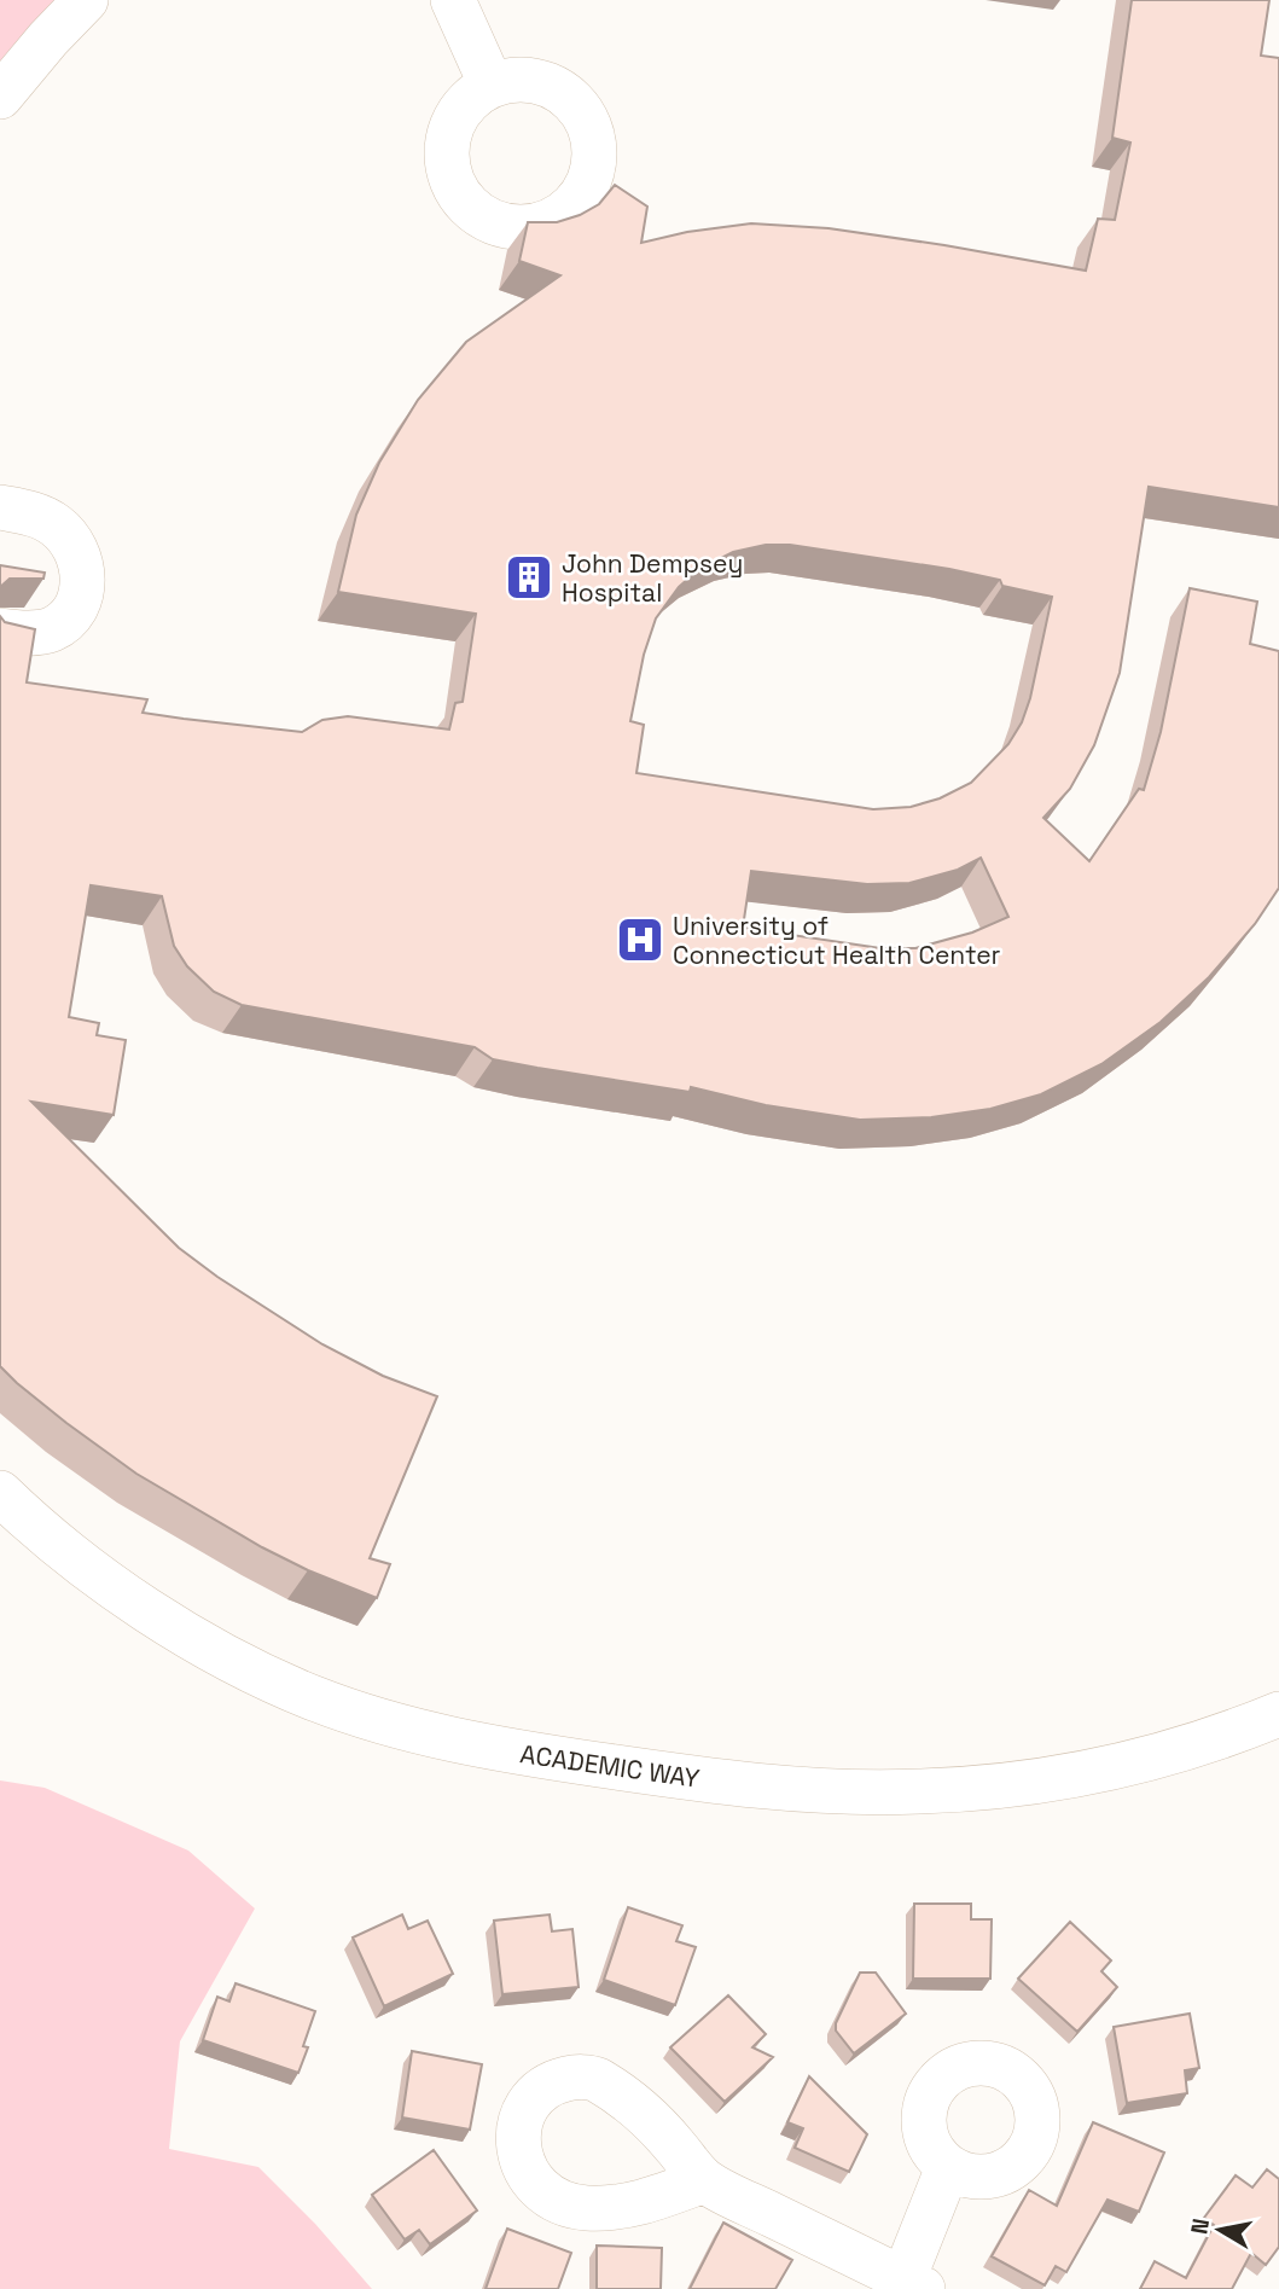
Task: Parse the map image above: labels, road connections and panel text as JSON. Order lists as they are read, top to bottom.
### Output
{
  "streets": {
    "street": ["ACADEMIC WAY"]
  },
  "places": {
    "building": ["John Dempsey Hospital"],
    "hospital": ["University of Connecticut Health Center"]
  },
  "north": "left"
}
